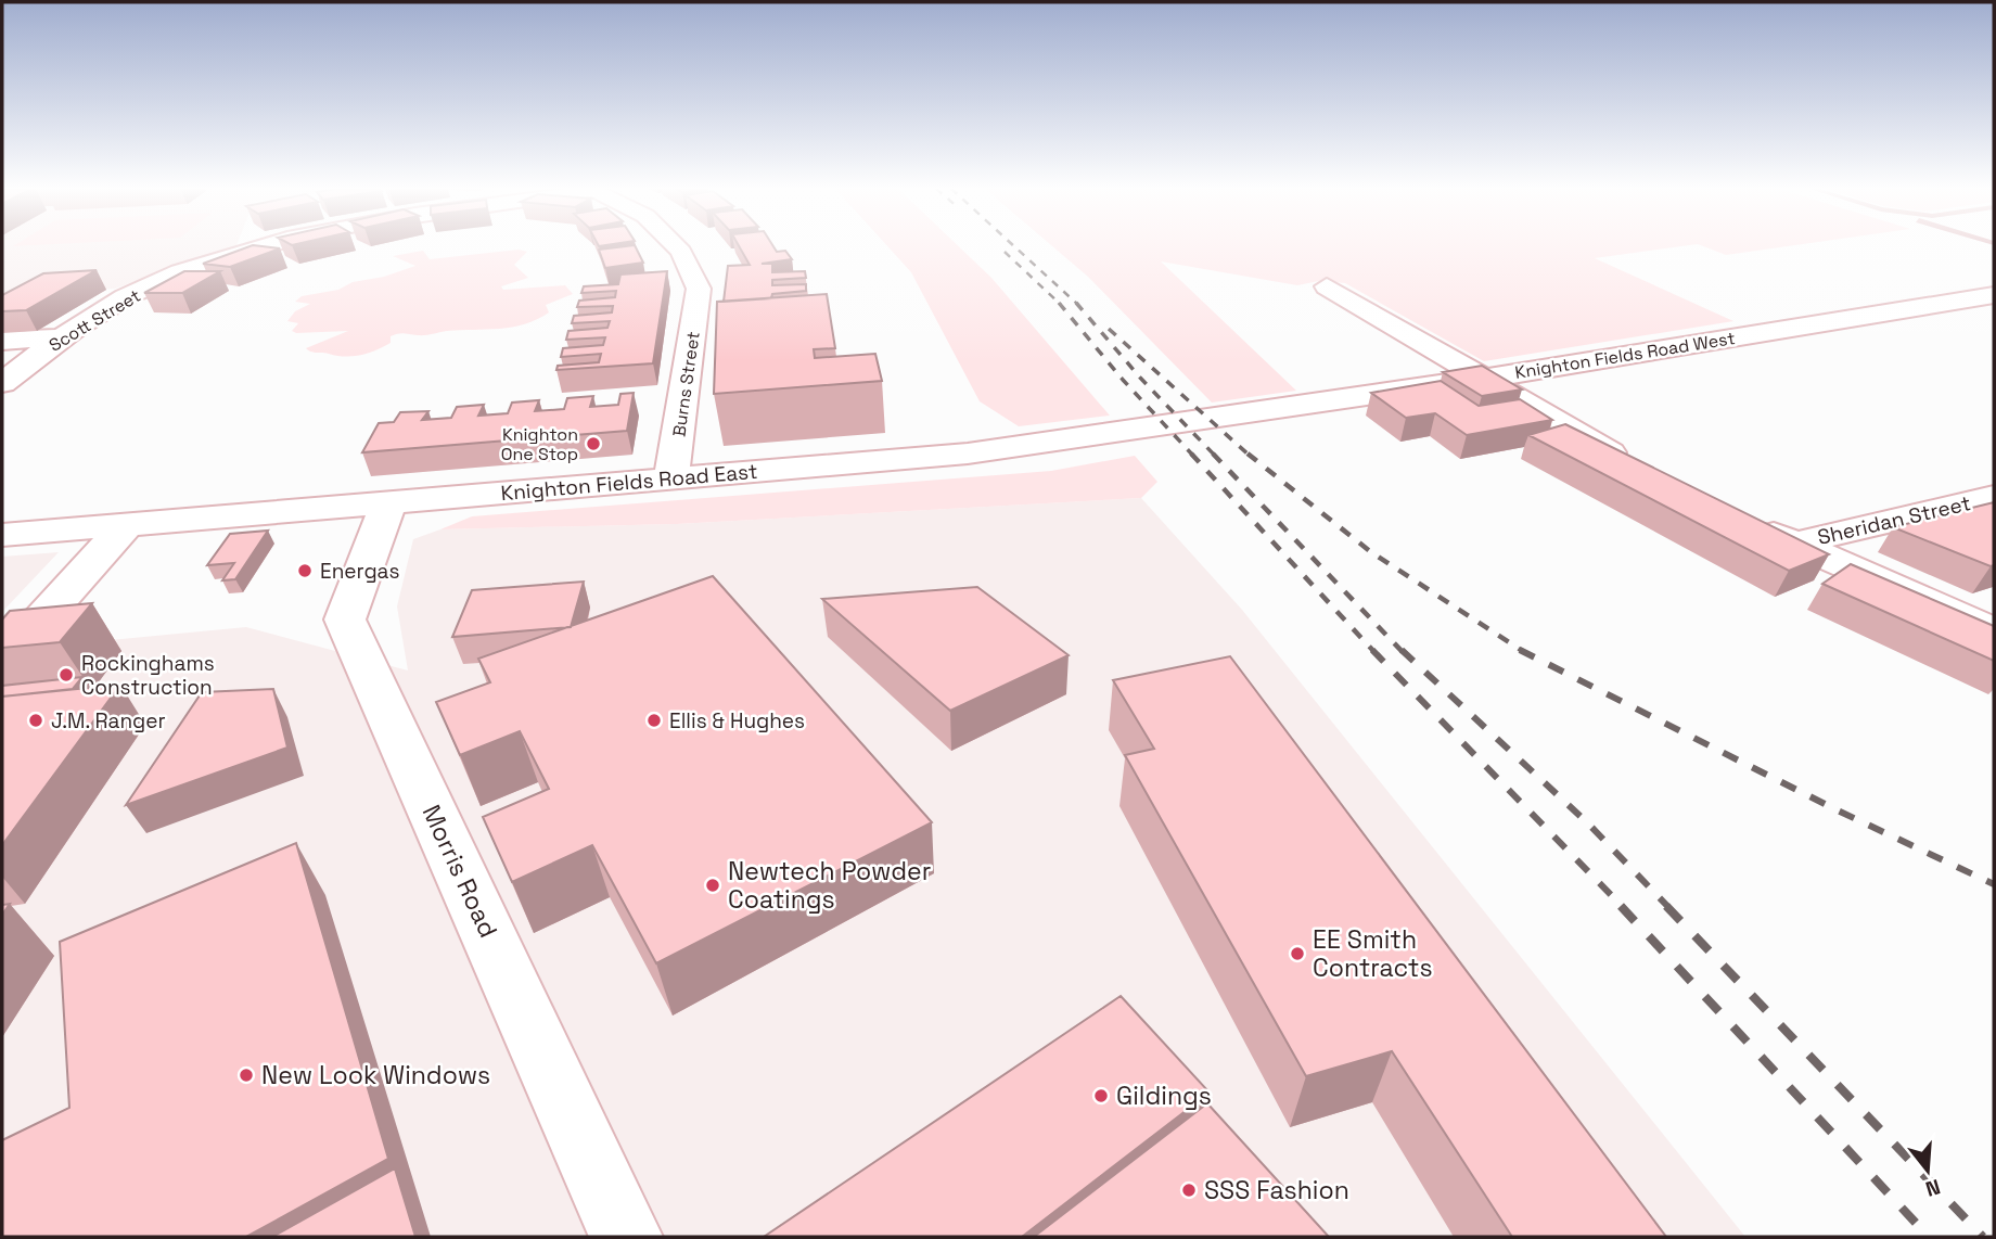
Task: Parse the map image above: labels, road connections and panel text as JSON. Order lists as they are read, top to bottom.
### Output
{
  "streets": {
    "street": [
      "Scott Street",
      "Knighton Fields Road West",
      "Burns Street",
      "Knighton Fields Road East",
      "Sheridan Street",
      "Morris Road"
    ]
  },
  "crossings": [
    ["Knighton Fields Road West", "Knighton Fields Road East"],
    ["Burns Street", "Knighton Fields Road East"],
    ["Knighton Fields Road East", "Morris Road"]
  ],
  "places": [
    "Knighton One Stop",
    "Energas",
    "Rockinghams Construction",
    "J.M. Ranger",
    "Ellis & Hughes",
    "Newtech Powder Coatings",
    "EE Smith Contracts",
    "New Look Windows",
    "Gildings",
    "SSS Fashion"
  ],
  "north": "bottom"
}
